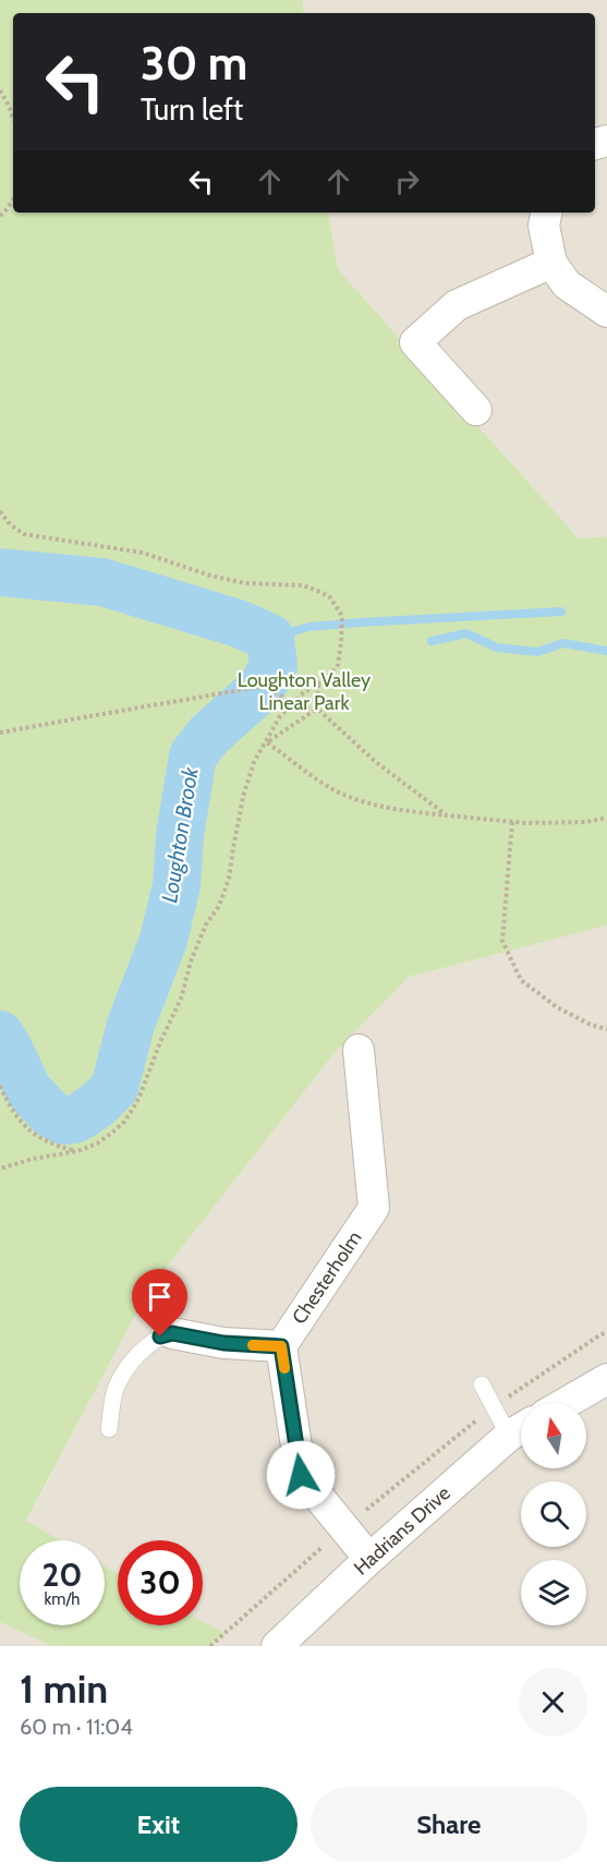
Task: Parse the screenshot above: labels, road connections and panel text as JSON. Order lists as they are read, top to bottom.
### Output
{
  "streets": {
    "street": ["Chesterholm", "Hadrians Drive"]
  },
  "crossings": [
    ["Chesterholm", "Hadrians Drive"]
  ],
  "water": ["Loughton Brook"],
  "parks": ["Loughton Valley Linear Park"],
  "north": "top",
  "page": {
    "turn": ["30 m", "Turn left"],
    "speed": "20 km/h",
    "limit": "30",
    "heading": ["1 min", "60 m · 11:04"],
    "buttons": ["Exit", "Share"]
  }
}
